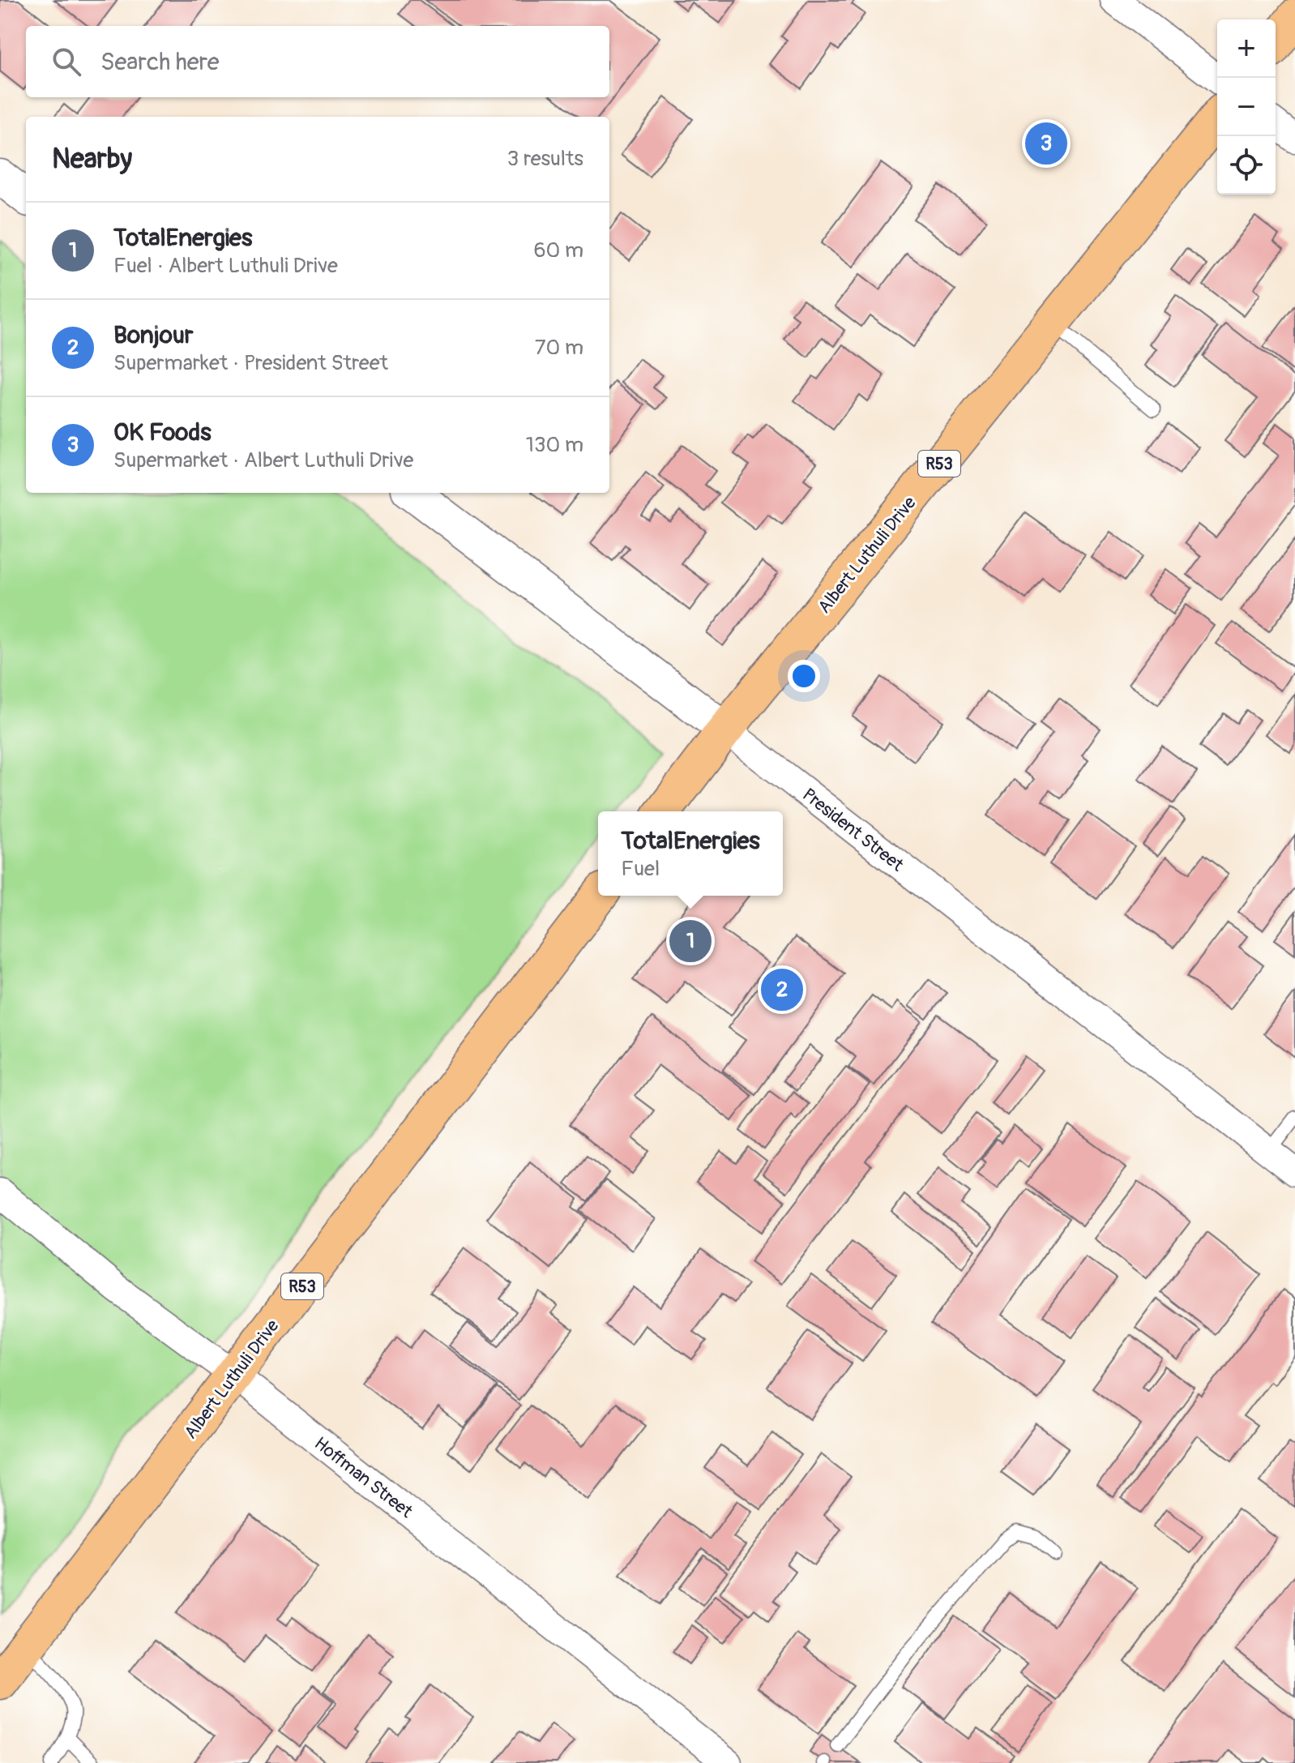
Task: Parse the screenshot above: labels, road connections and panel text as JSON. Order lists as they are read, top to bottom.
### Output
{
  "streets": {
    "main road": ["R53", "Albert Luthuli Drive"],
    "street": ["President Street", "Hoffman Street"]
  },
  "crossings": [
    ["Albert Luthuli Drive", "President Street"],
    ["Albert Luthuli Drive", "Hoffman Street"]
  ],
  "page": {
    "map_buttons": ["+", "−"],
    "search": "Search here",
    "heading": ["Nearby", "3 results"],
    "pins": ["3", "1", "2"],
    "list": [
      {
        "mark": "1",
        "name": "TotalEnergies",
        "note": "Fuel · Albert Luthuli Drive",
        "value": "60 m"
      },
      {
        "mark": "2",
        "name": "Bonjour",
        "note": "Supermarket · President Street",
        "value": "70 m"
      },
      {
        "mark": "3",
        "name": "OK Foods",
        "note": "Supermarket · Albert Luthuli Drive",
        "value": "130 m"
      }
    ],
    "popup": ["TotalEnergies", "Fuel"]
  }
}
